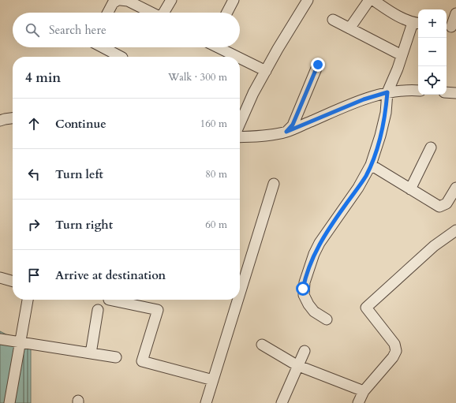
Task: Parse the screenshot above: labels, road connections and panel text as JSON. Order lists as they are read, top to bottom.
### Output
{
  "page": {
    "map_buttons": ["+", "−"],
    "search": "Search here",
    "heading": ["4 min", "Walk · 300 m"],
    "list": [
      ["Continue", "160 m"],
      ["Turn left", "80 m"],
      ["Turn right", "60 m"],
      "Arrive at destination"
    ]
  }
}
